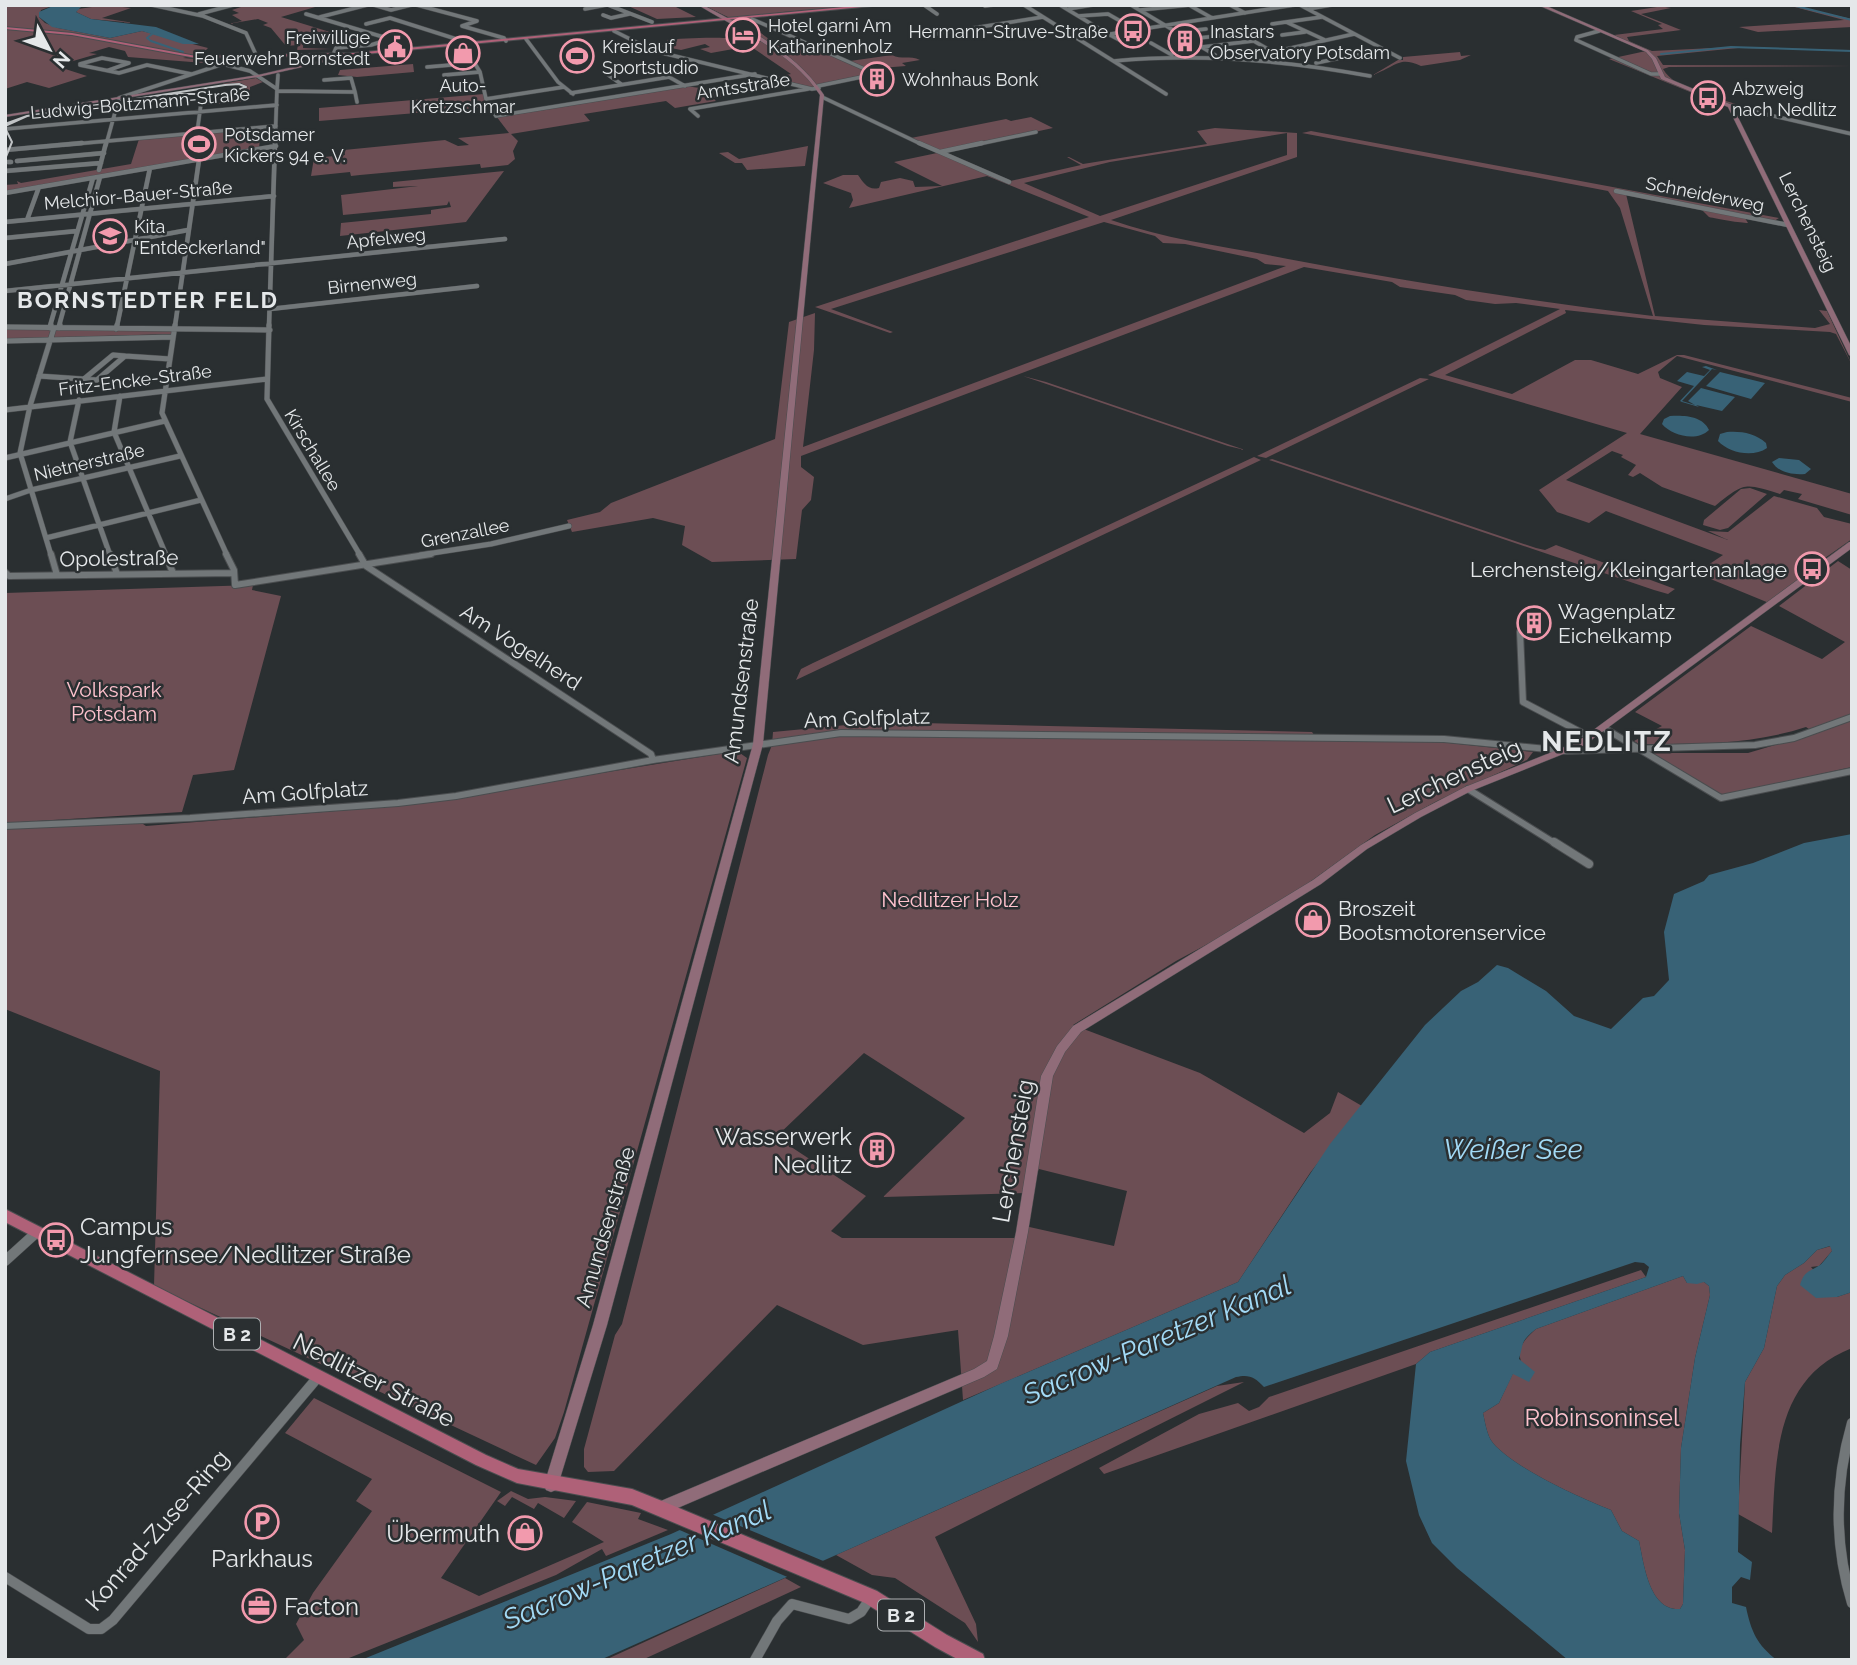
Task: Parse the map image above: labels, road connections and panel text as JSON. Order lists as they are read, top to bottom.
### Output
{
  "streets": {
    "main road": ["B 2", "Nedlitzer Straße"],
    "street": [
      "Amtsstraße",
      "Ludwig-Boltzmann-Straße",
      "Schneiderweg",
      "Melchior-Bauer-Straße",
      "Lerchensteig",
      "Apfelweg",
      "Birnenweg",
      "Fritz-Encke-Straße",
      "Kirschallee",
      "Nietnerstraße",
      "Grenzallee",
      "Opolestraße",
      "Am Vogelherd",
      "Amundsenstraße",
      "Am Golfplatz",
      "Konrad-Zuse-Ring"
    ]
  },
  "crossings": [
    ["Amtsstraße", "Amundsenstraße"],
    ["Ludwig-Boltzmann-Straße", "Kirschallee"],
    ["Schneiderweg", "Lerchensteig"],
    ["Melchior-Bauer-Straße", "Kirschallee"],
    ["Lerchensteig", "Am Golfplatz"],
    ["Lerchensteig", "B 2"],
    ["Lerchensteig", "Nedlitzer Straße"],
    ["Apfelweg", "Kirschallee"],
    ["Birnenweg", "Kirschallee"],
    ["Fritz-Encke-Straße", "Kirschallee"],
    ["Kirschallee", "Grenzallee"],
    ["Kirschallee", "Am Vogelherd"],
    ["Grenzallee", "Opolestraße"],
    ["Grenzallee", "Am Vogelherd"],
    ["Am Vogelherd", "Am Golfplatz"],
    ["Amundsenstraße", "Am Golfplatz"],
    ["Amundsenstraße", "Nedlitzer Straße"],
    ["B 2", "Nedlitzer Straße"],
    ["Nedlitzer Straße", "Konrad-Zuse-Ring"]
  ],
  "districts": ["BORNSTEDTER FELD", "NEDLITZ"],
  "water": ["Weißer See", "Sacrow-Paretzer Kanal"],
  "parks": ["Volkspark Potsdam", "Nedlitzer Holz", "Robinsoninsel"],
  "places": {
    "bus stop": [
      "Hermann-Struve-Straße",
      "Abzweig nach Nedlitz",
      "Lerchensteig/Kleingartenanlage",
      "Campus Jungfernsee/Nedlitzer Straße"
    ],
    "hotel": ["Hotel garni Am Katharinenholz"],
    "building": [
      "Inastars Observatory Potsdam",
      "Wohnhaus Bonk",
      "Wagenplatz Eichelkamp",
      "Wasserwerk Nedlitz"
    ],
    "public building": ["Freiwillige Feuerwehr Bornstedt"],
    "shop": ["Auto- Kretzschmar", "Broszeit Bootsmotorenservice", "Übermuth"],
    "sports": ["Kreislauf Sportstudio", "Potsdamer Kickers 94 e. V."],
    "school or university": ["Kita \"Entdeckerland\""],
    "parking": ["Parkhaus"],
    "office": ["Facton"]
  },
  "north": "bottom right"
}
